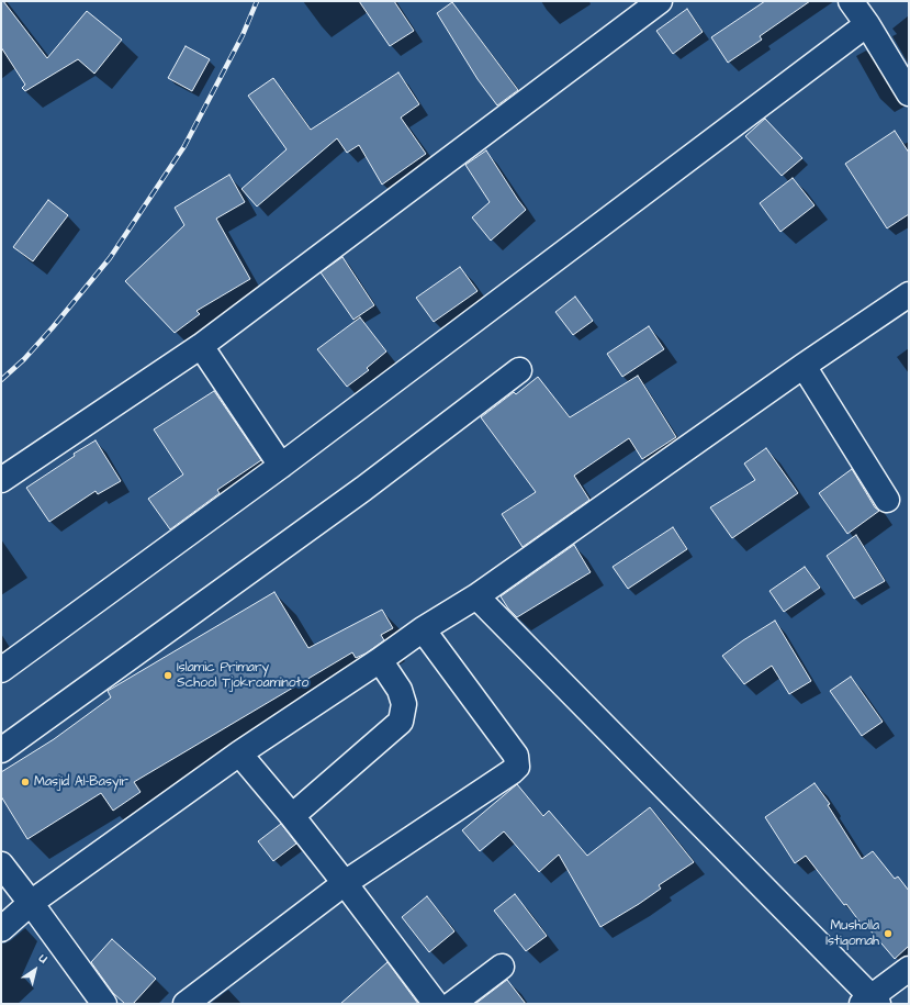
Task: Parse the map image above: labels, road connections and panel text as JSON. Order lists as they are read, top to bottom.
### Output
{
  "places": ["Islamic Primary School Tjokroaminoto", "Masjid Al-Basyir", "Musholla Istiqomah"],
  "north": "top right"
}
